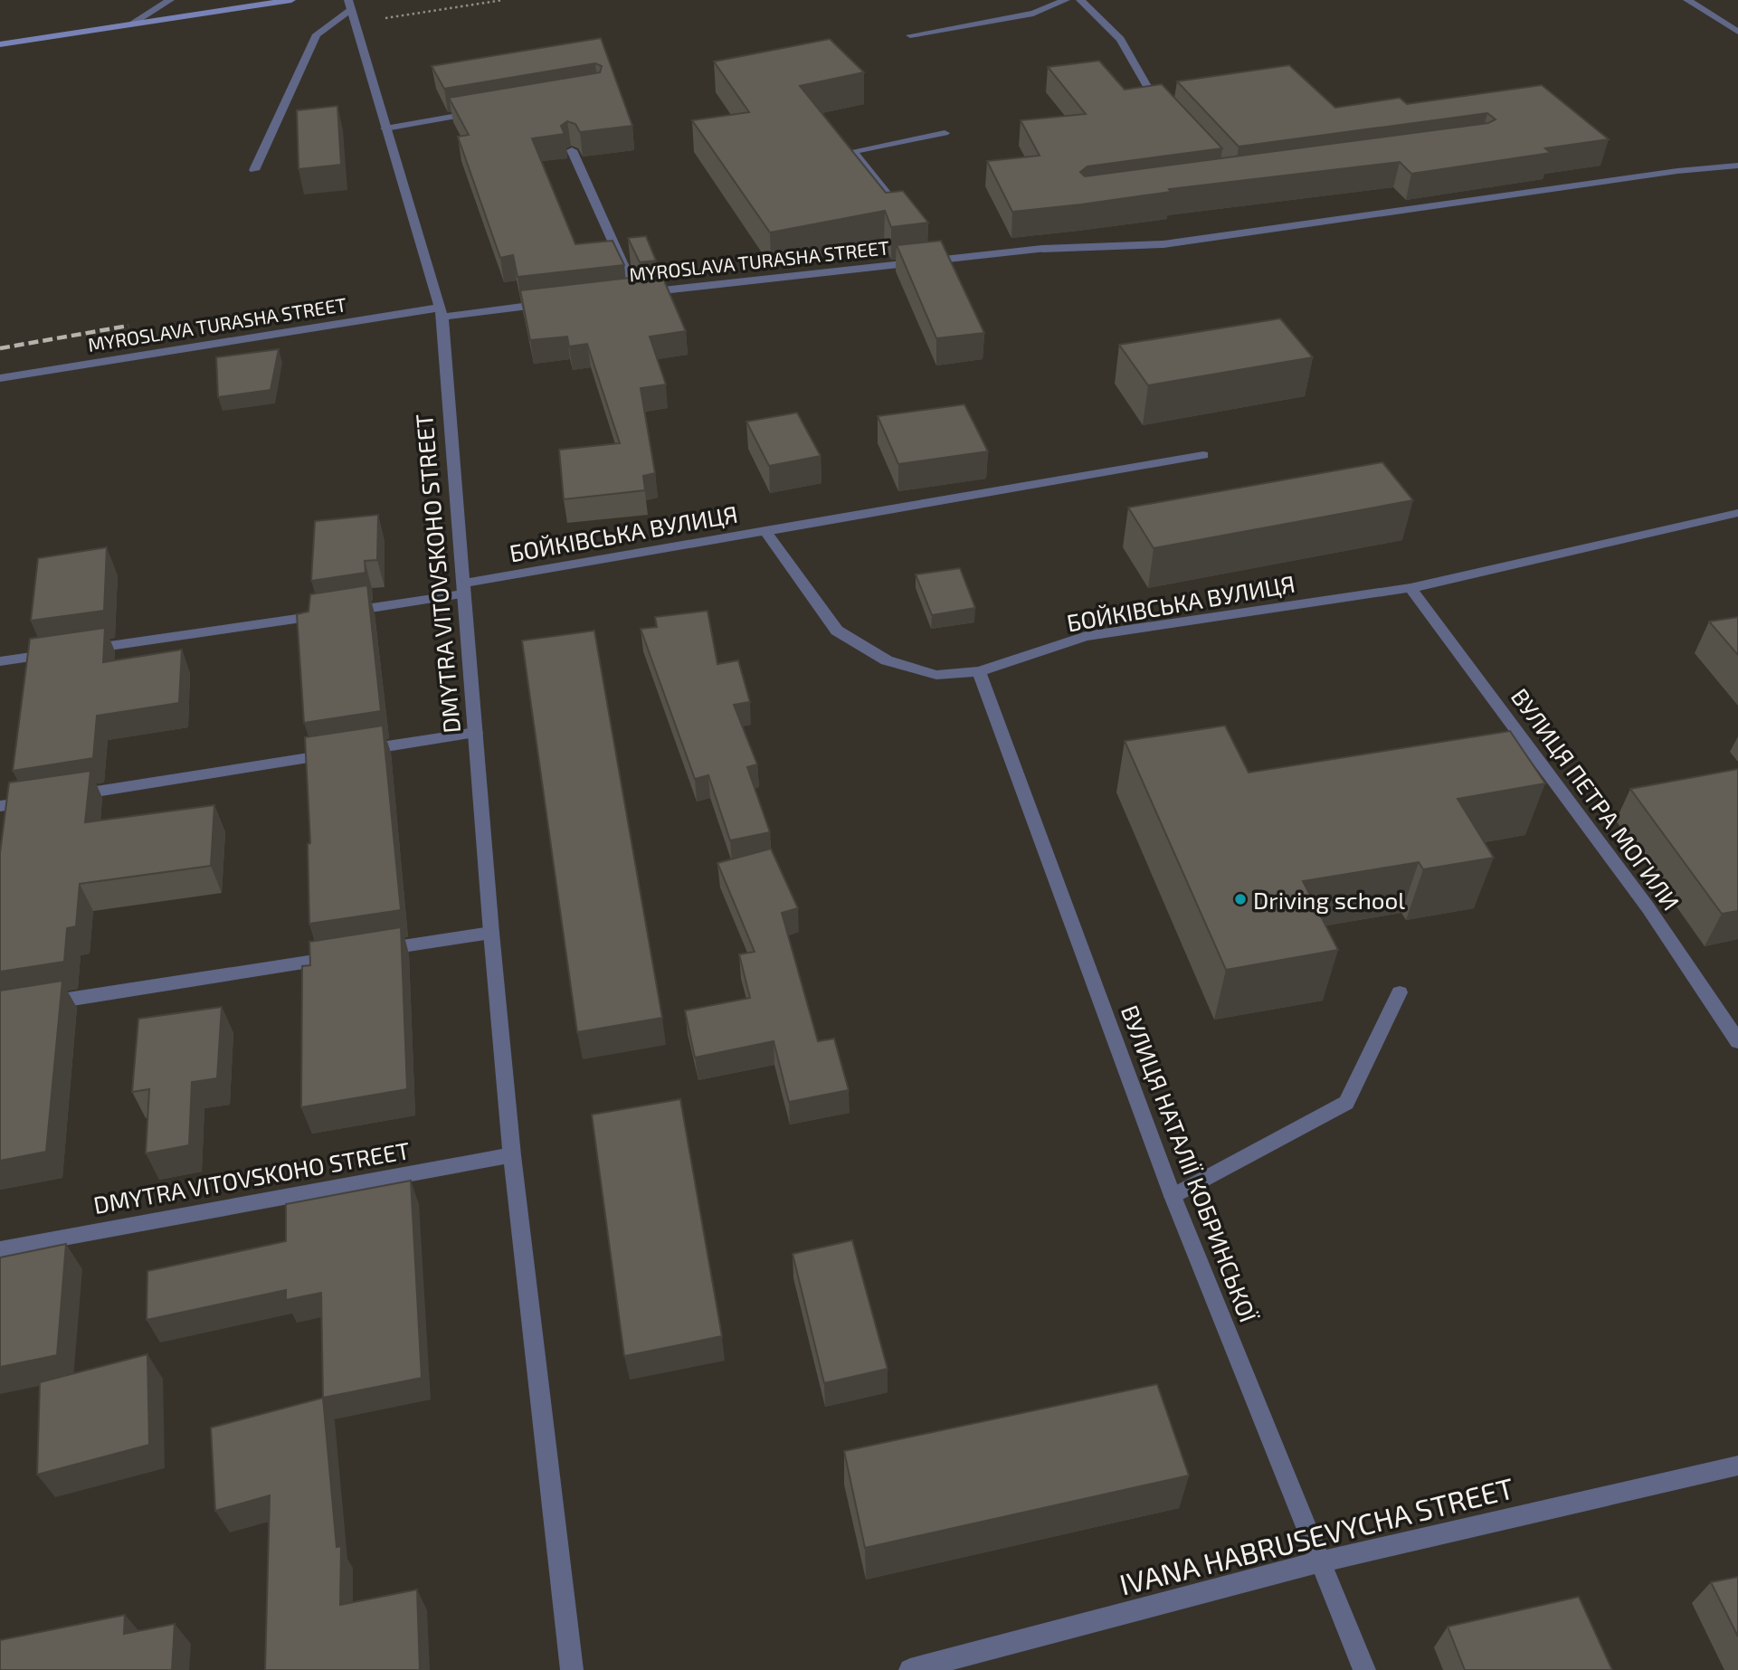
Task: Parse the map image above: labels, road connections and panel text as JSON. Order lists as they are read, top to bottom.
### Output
{
  "streets": {
    "street": [
      "MYROSLAVA TURASHA STREET",
      "БОЙКІВСЬКА ВУЛИЦЯ",
      "DMYTRA VITOVSKOHO STREET",
      "ВУЛИЦЯ ПЕТРА МОГИЛИ",
      "ВУЛИЦЯ НАТАЛІЇ КОБРИНСЬКОЇ",
      "IVANA HABRUSEVYCHA STREET"
    ]
  },
  "crossings": [
    ["MYROSLAVA TURASHA STREET", "DMYTRA VITOVSKOHO STREET"],
    ["БОЙКІВСЬКА ВУЛИЦЯ", "DMYTRA VITOVSKOHO STREET"],
    ["БОЙКІВСЬКА ВУЛИЦЯ", "ВУЛИЦЯ ПЕТРА МОГИЛИ"],
    ["БОЙКІВСЬКА ВУЛИЦЯ", "ВУЛИЦЯ НАТАЛІЇ КОБРИНСЬКОЇ"],
    ["ВУЛИЦЯ НАТАЛІЇ КОБРИНСЬКОЇ", "IVANA HABRUSEVYCHA STREET"]
  ],
  "places": ["Driving school"]
}
